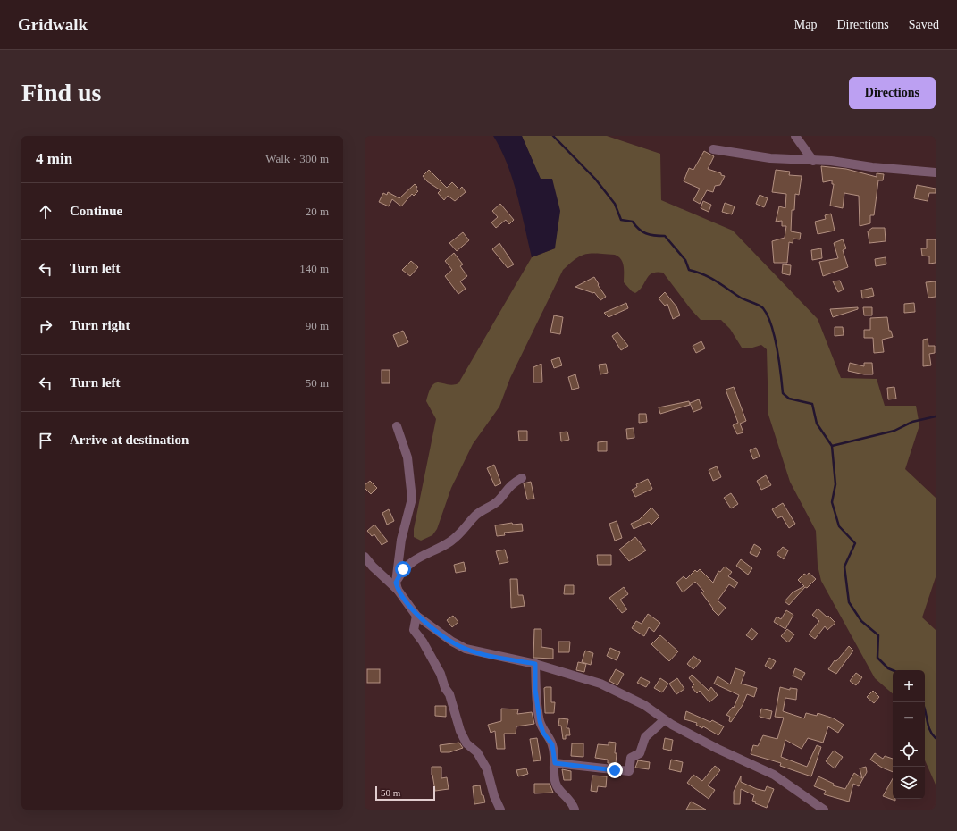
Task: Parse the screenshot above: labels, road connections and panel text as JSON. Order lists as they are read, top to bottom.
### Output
{
  "scale_bar": "50 m",
  "page": {
    "header": "Gridwalk",
    "nav": ["Map", "Directions", "Saved"],
    "buttons": "Directions",
    "title": "Find us",
    "heading": ["4 min", "Walk · 300 m"],
    "list": [
      ["Continue", "20 m"],
      ["Turn left", "140 m"],
      ["Turn right", "90 m"],
      ["Turn left", "50 m"],
      "Arrive at destination"
    ],
    "map_buttons": ["+", "−"],
    "scale": "50 m"
  }
}
